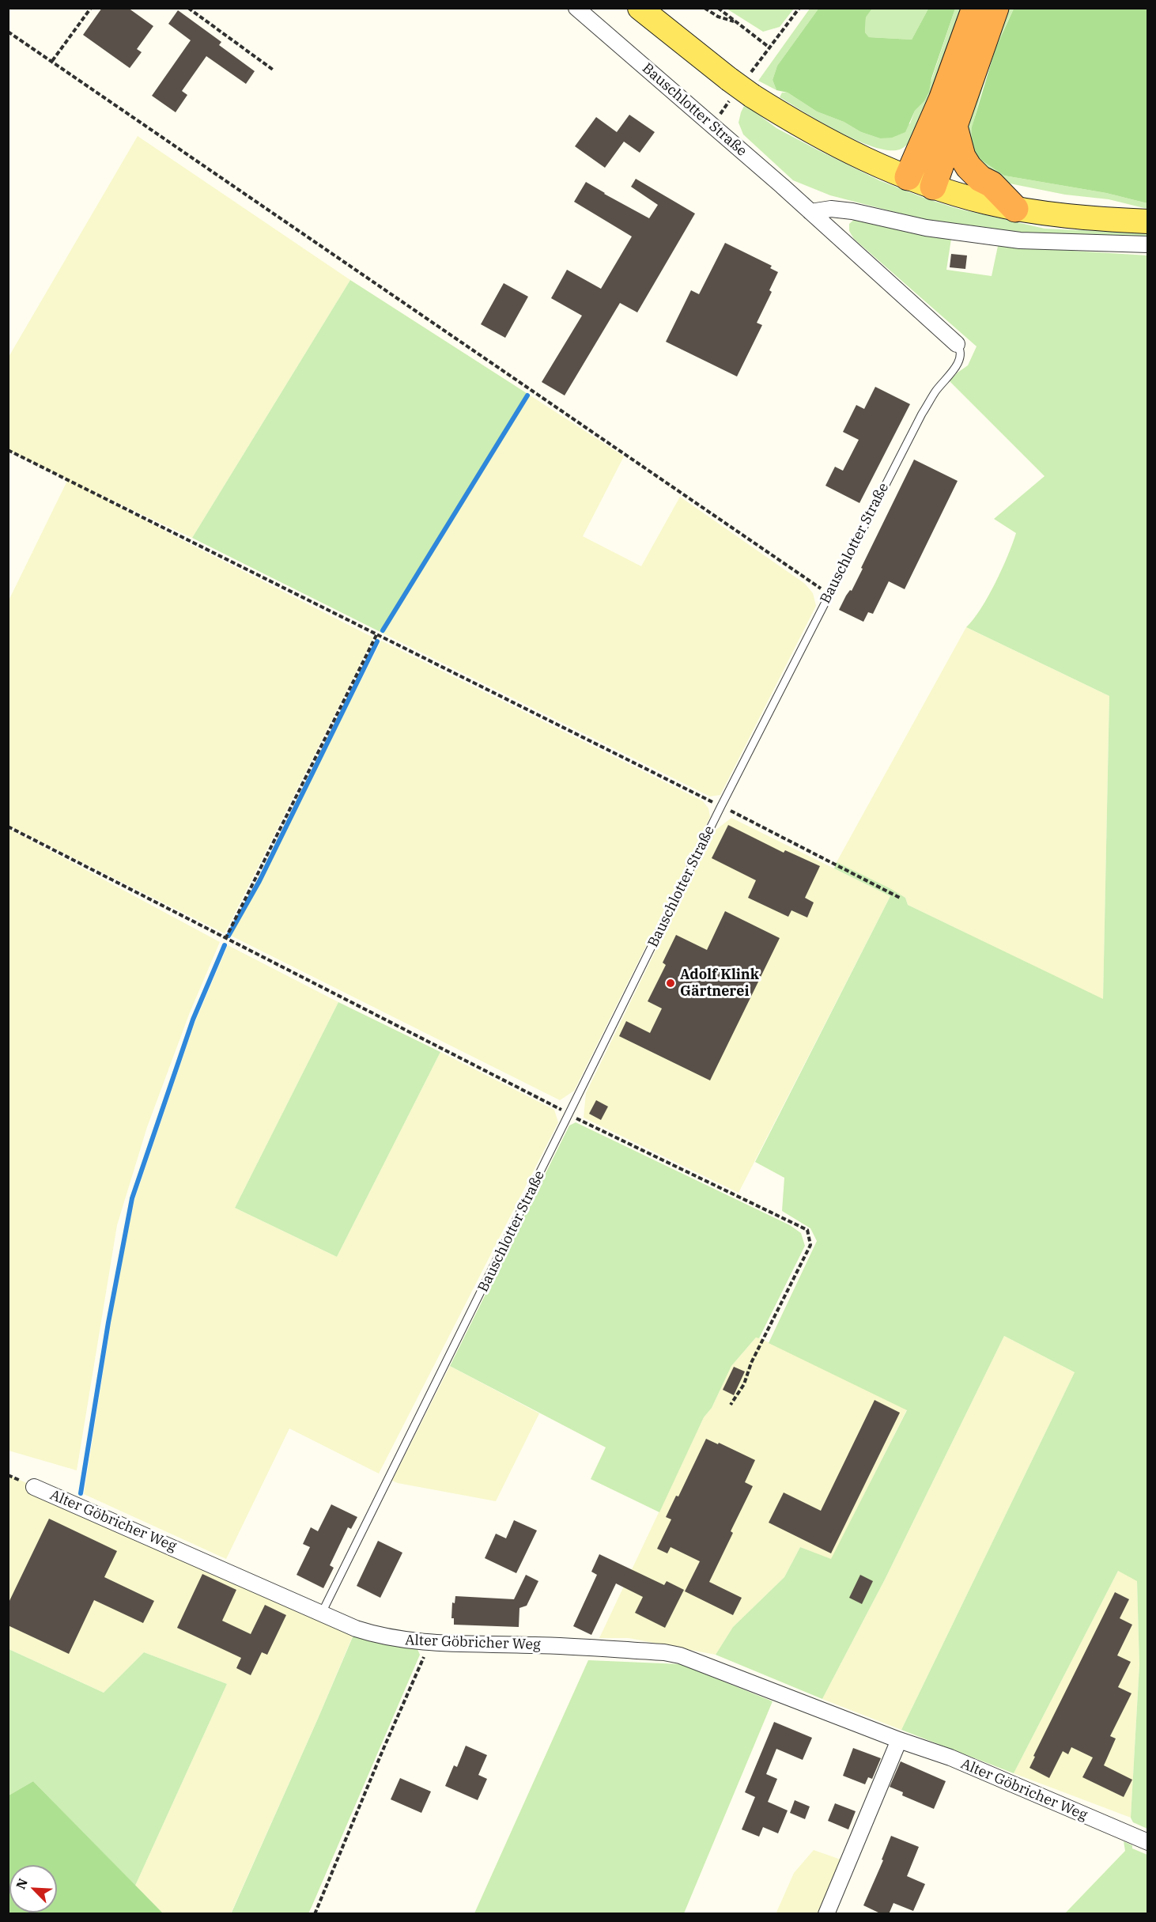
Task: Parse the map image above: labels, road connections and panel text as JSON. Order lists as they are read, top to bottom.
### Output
{
  "streets": {
    "street": ["Bauschlotter Straße", "Alter Göbricher Weg"]
  },
  "crossings": [
    ["Bauschlotter Straße", "Alter Göbricher Weg"]
  ],
  "places": ["Adolf Klink Gärtnerei"],
  "north": "top left"
}
